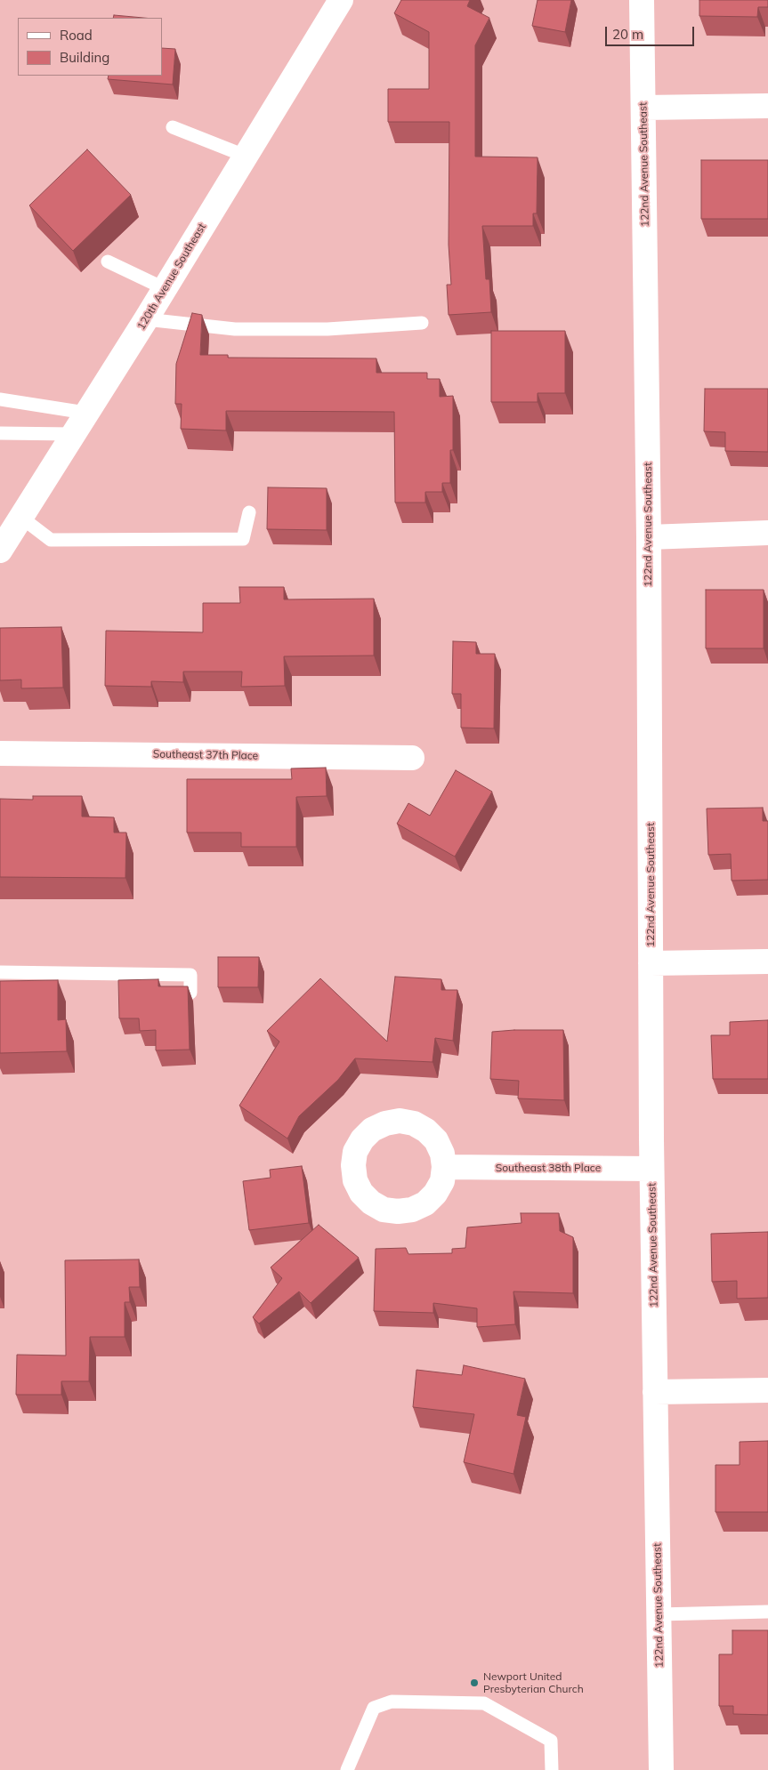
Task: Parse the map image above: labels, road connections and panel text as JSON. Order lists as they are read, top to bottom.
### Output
{
  "streets": {
    "street": [
      "122nd Avenue Southeast",
      "120th Avenue Southeast",
      "Southeast 37th Place",
      "Southeast 38th Place"
    ]
  },
  "crossings": [
    ["122nd Avenue Southeast", "Southeast 38th Place"]
  ],
  "places": ["Newport United Presbyterian Church"],
  "legend": ["Road", "Building"],
  "scale_bar": "20 m"
}
